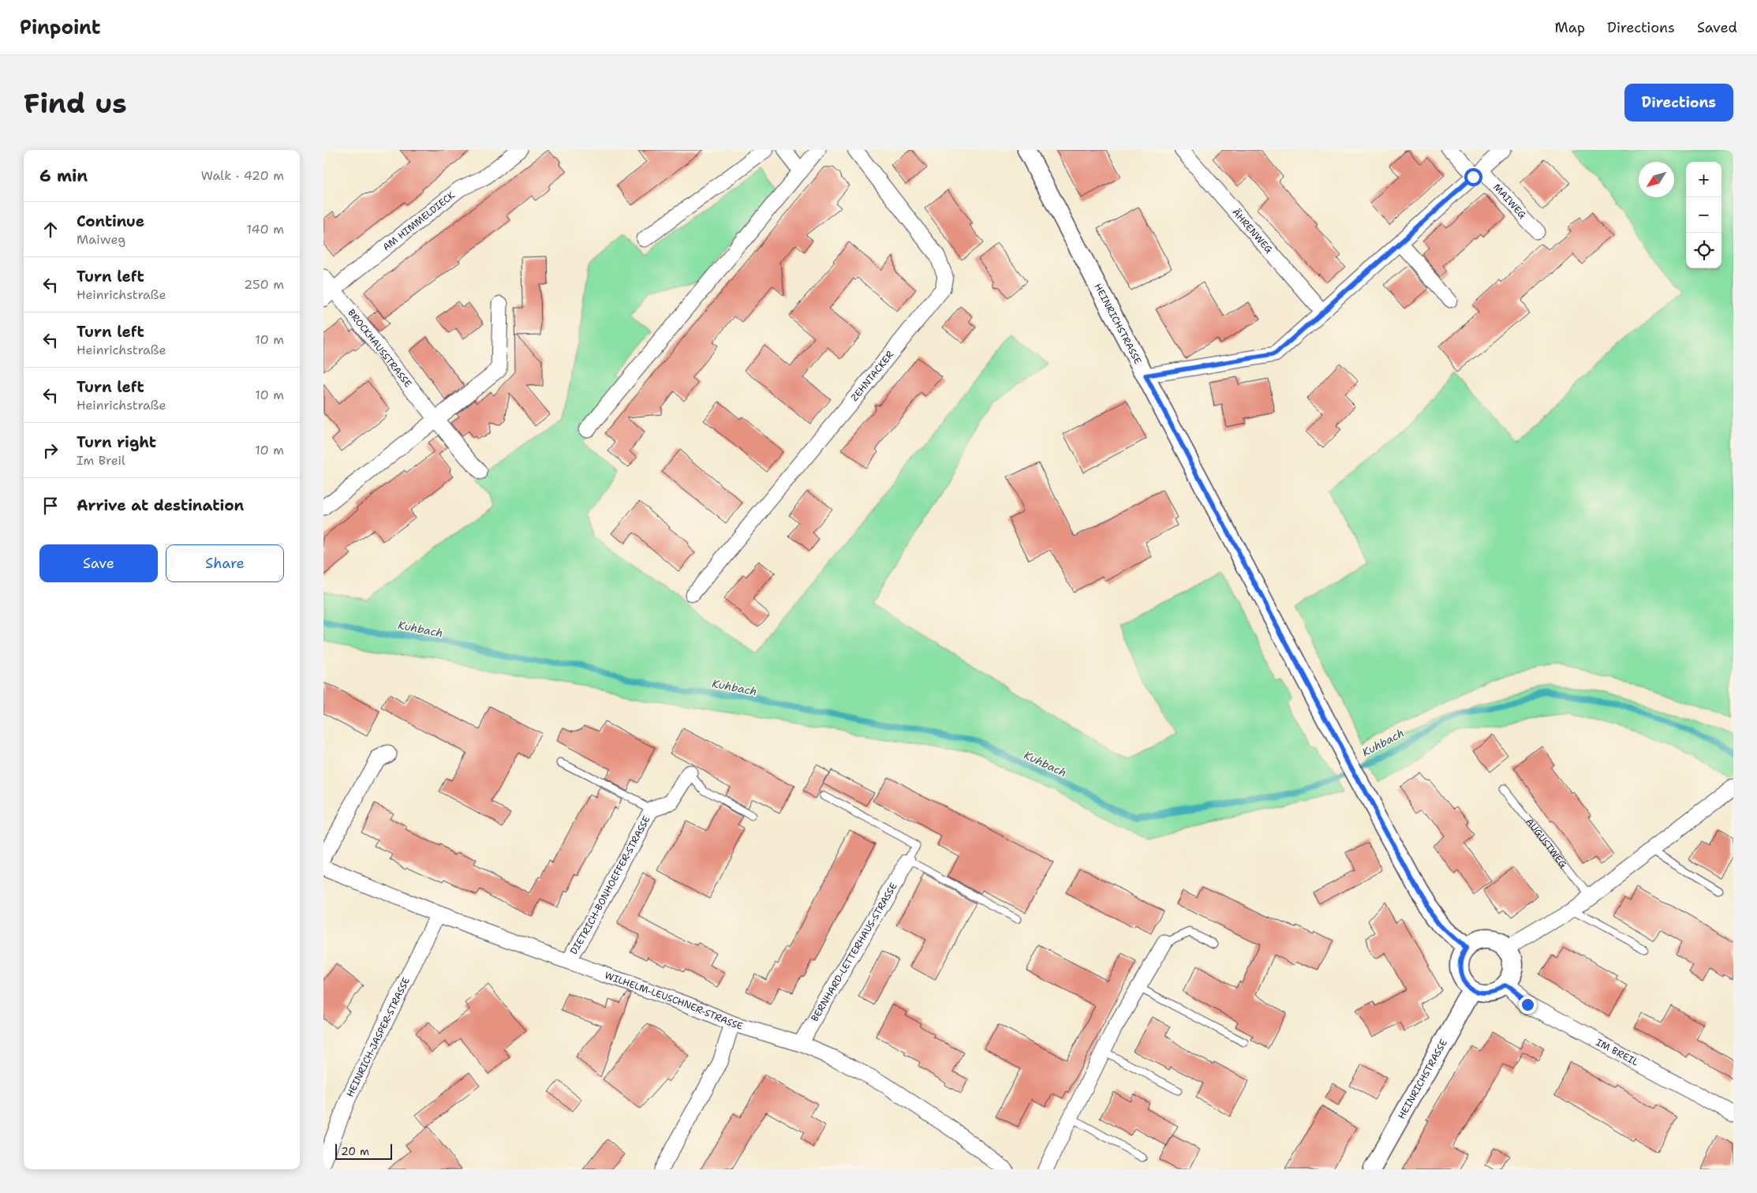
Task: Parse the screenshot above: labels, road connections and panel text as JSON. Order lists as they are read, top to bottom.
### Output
{
  "streets": {
    "street": [
      "MAIWEG",
      "AM HIMMELDIECK",
      "ÄHRENWEG",
      "HEINRICHSTRASSE",
      "BROCKHAUSSTRASSE",
      "ZEHNTACKER",
      "DIETRICH-BONHOEFFER-STRASSE",
      "BERNHARD-LETTERHAUS-STRASSE",
      "WILHELM-LEUSCHNER-STRASSE",
      "HEINRICH-JASPER-STRASSE",
      "IM BREIL"
    ],
    "lane": ["AUGUSTWEG"]
  },
  "crossings": [
    ["AM HIMMELDIECK", "BROCKHAUSSTRASSE"],
    ["HEINRICHSTRASSE", "IM BREIL"],
    ["DIETRICH-BONHOEFFER-STRASSE", "WILHELM-LEUSCHNER-STRASSE"],
    ["BERNHARD-LETTERHAUS-STRASSE", "WILHELM-LEUSCHNER-STRASSE"],
    ["WILHELM-LEUSCHNER-STRASSE", "HEINRICH-JASPER-STRASSE"]
  ],
  "water": ["Kuhbach"],
  "scale_bar": "20 m",
  "north": "bottom left",
  "page": {
    "header": "Pinpoint",
    "nav": ["Map", "Directions", "Saved"],
    "buttons": [
      "Directions",
      ["Save", "Share"]
    ],
    "title": "Find us",
    "heading": ["6 min", "Walk · 420 m"],
    "map_buttons": ["+", "−"],
    "list": [
      ["Continue", "Maiweg", "140 m"],
      ["Turn left", "Heinrichstraße", "250 m"],
      ["Turn left", "Heinrichstraße", "10 m"],
      ["Turn left", "Heinrichstraße", "10 m"],
      ["Turn right", "Im Breil", "10 m"],
      "Arrive at destination"
    ],
    "scale": "20 m"
  }
}
